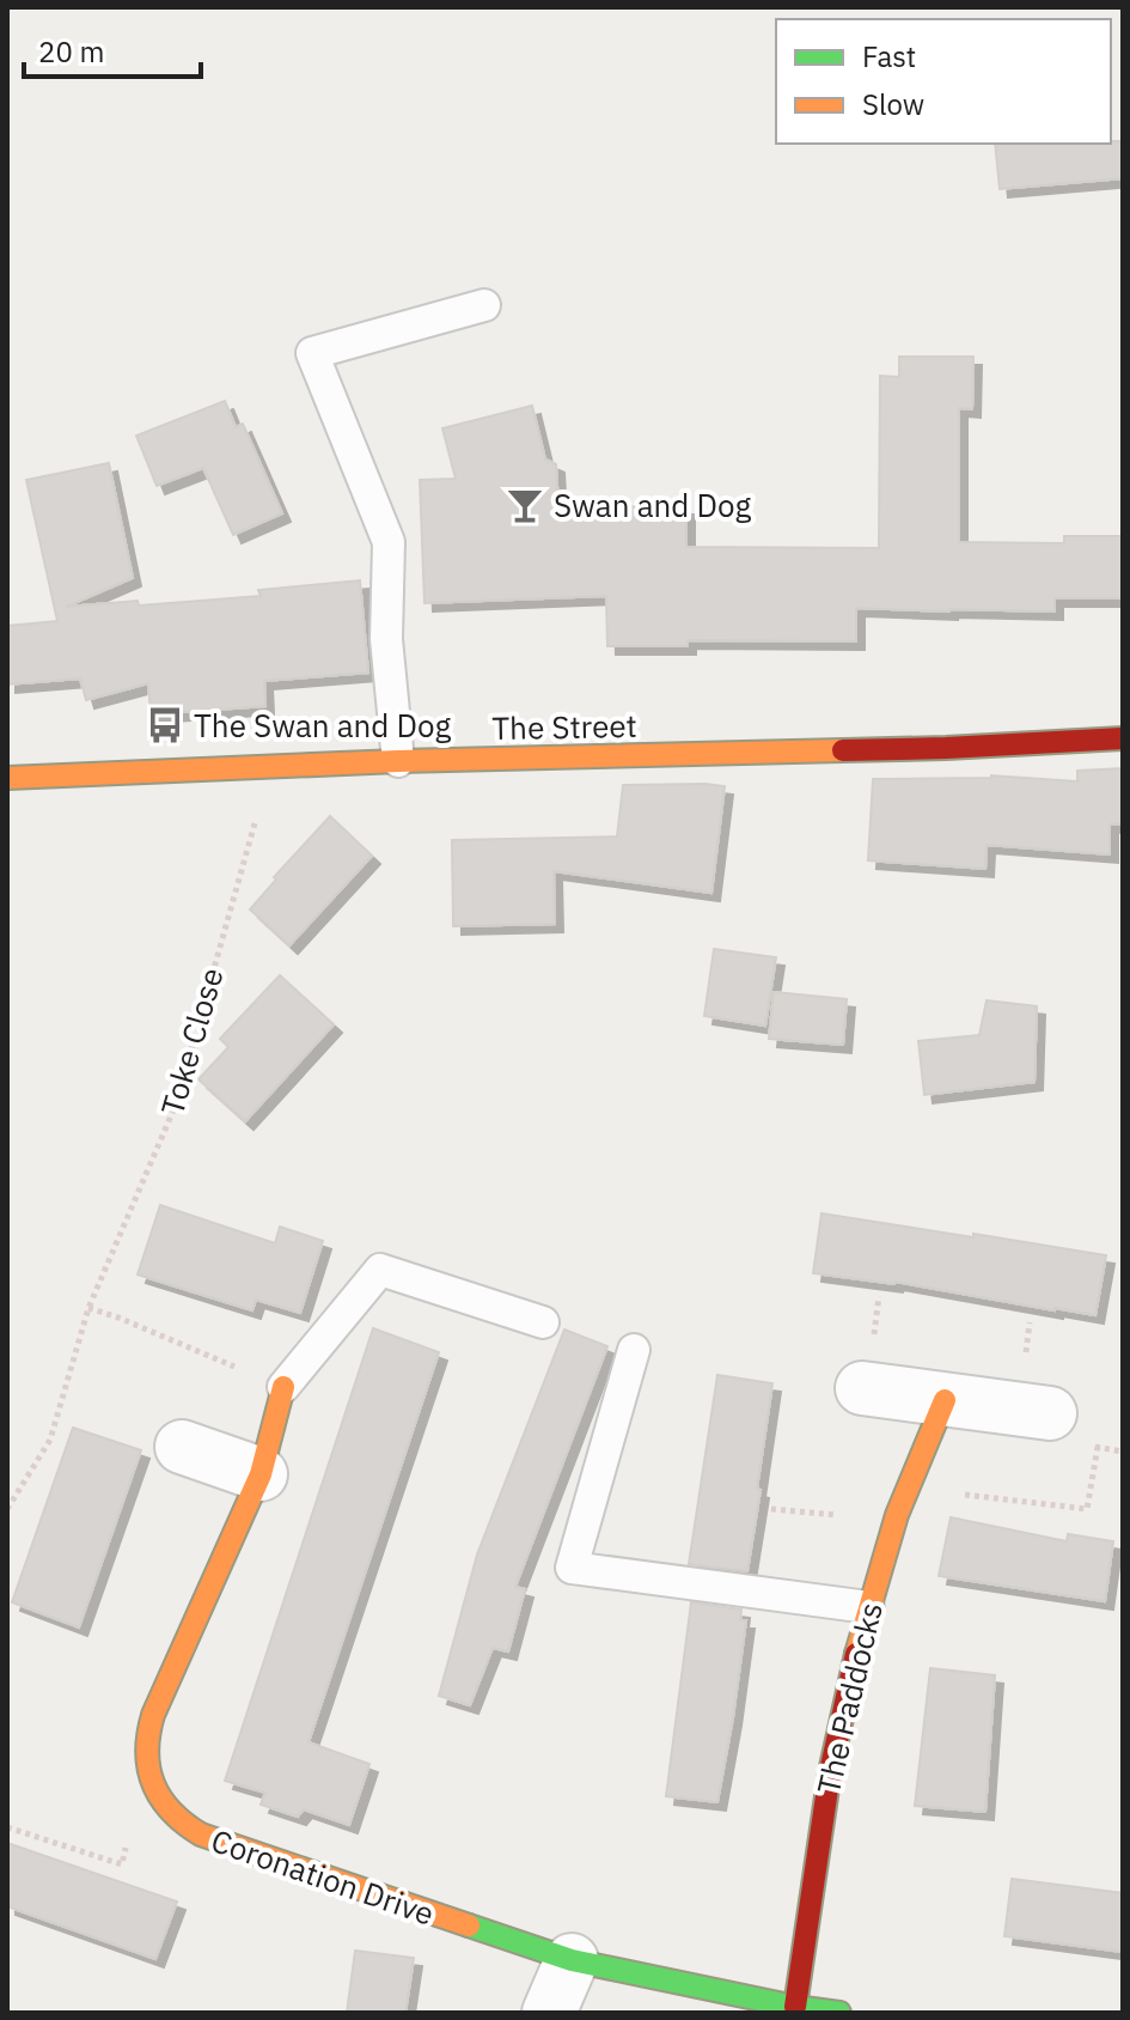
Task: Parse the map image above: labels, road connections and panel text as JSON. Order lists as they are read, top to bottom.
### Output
{
  "streets": {
    "street": ["The Street", "The Paddocks", "Coronation Drive"],
    "path": ["Toke Close"]
  },
  "crossings": [
    ["The Street", "Toke Close"],
    ["The Paddocks", "Coronation Drive"]
  ],
  "places": {
    "bar": ["Swan and Dog"],
    "bus stop": ["The Swan and Dog"]
  },
  "legend": ["Fast", "Slow"],
  "scale_bar": "20 m"
}
